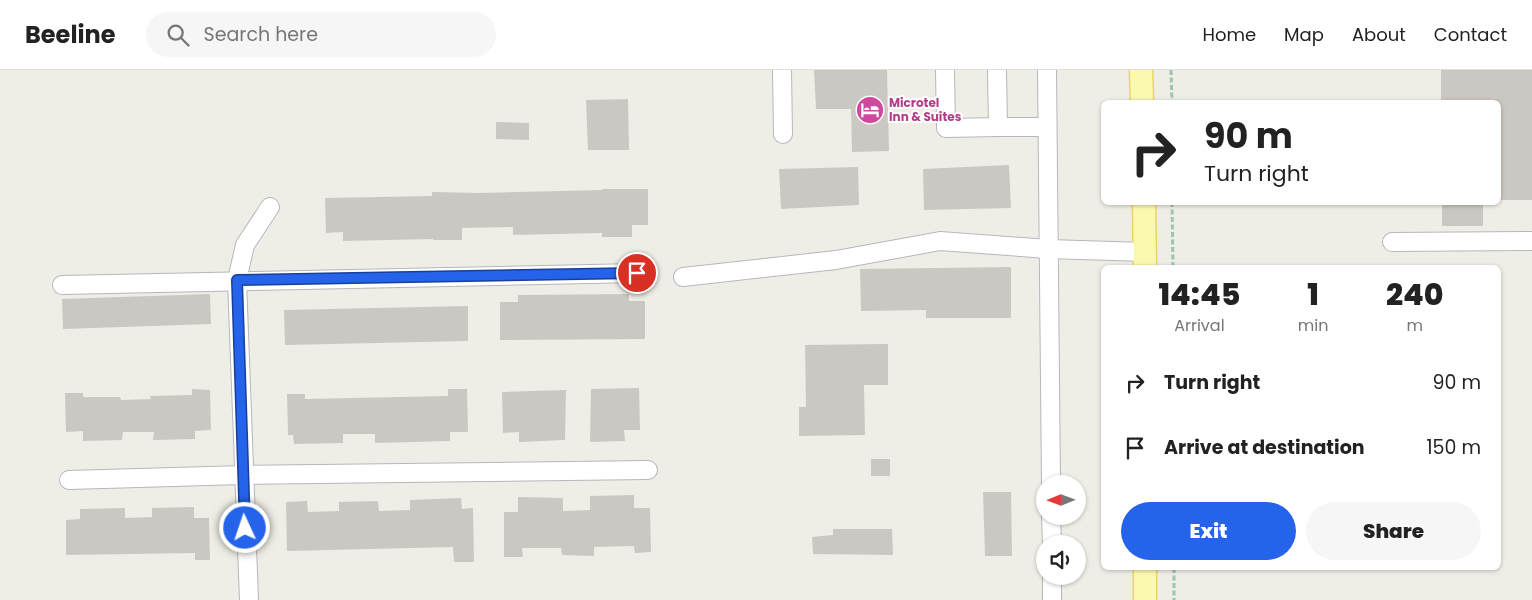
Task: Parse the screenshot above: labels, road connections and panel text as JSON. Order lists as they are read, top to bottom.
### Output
{
  "places": {
    "hotel": ["Microtel Inn & Suites"]
  },
  "north": "left",
  "page": {
    "header": "Beeline",
    "search": "Search here",
    "nav": [
      "Home",
      "Map",
      "About",
      "Contact"
    ],
    "turn": ["90 m", "Turn right"],
    "eta": [
      "14:45",
      "Arrival",
      "1",
      "min",
      "240",
      "m"
    ],
    "list": [
      {
        "name": "Turn right",
        "value": "90 m"
      },
      {
        "name": "Arrive at destination",
        "value": "150 m"
      }
    ],
    "buttons": ["Exit", "Share"]
  }
}
